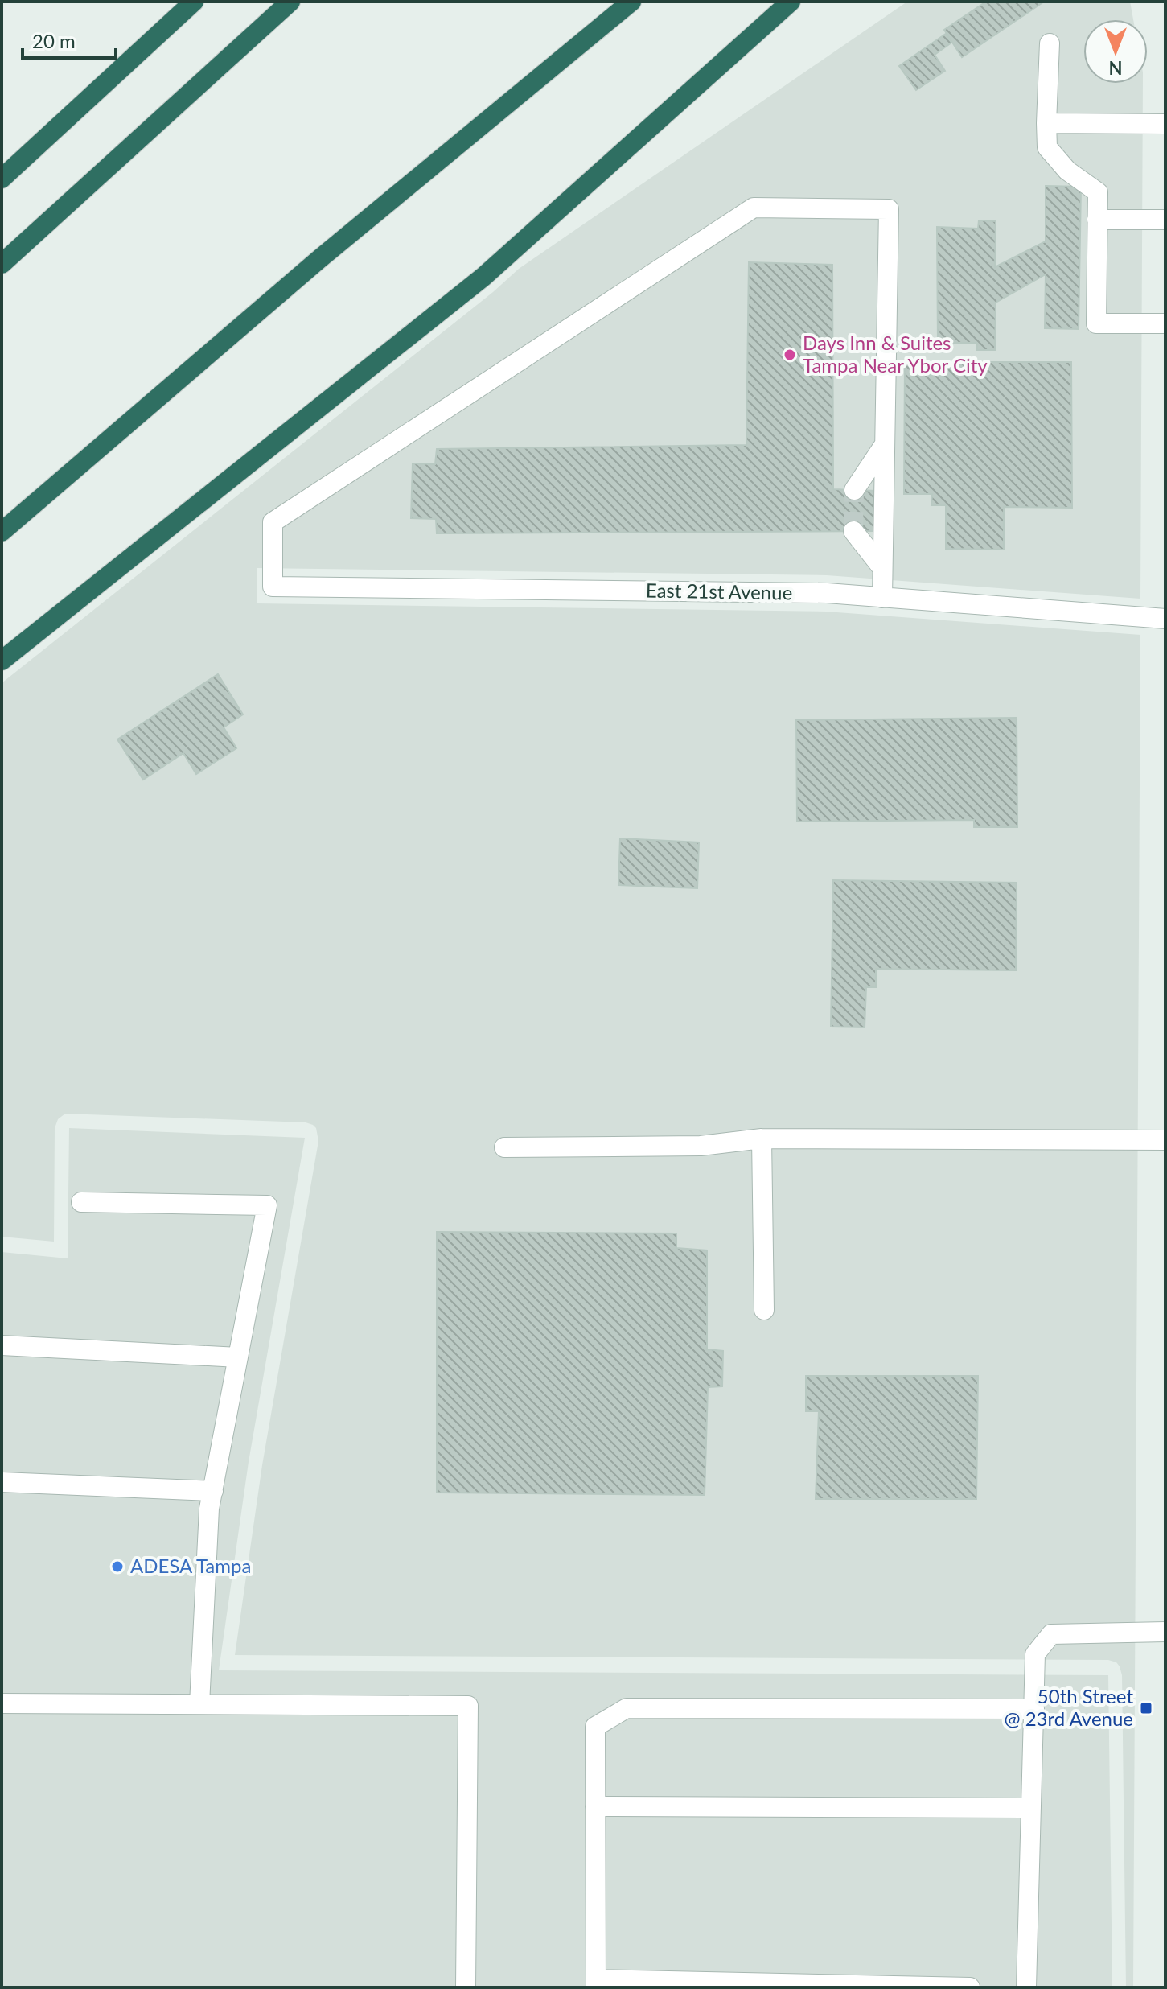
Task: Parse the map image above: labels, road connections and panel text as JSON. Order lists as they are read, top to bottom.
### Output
{
  "streets": {
    "street": ["East 21st Avenue"]
  },
  "places": {
    "other": ["Days Inn & Suites Tampa Near Ybor City", "ADESA Tampa"],
    "transit": ["50th Street @ 23rd Avenue"]
  },
  "scale_bar": "20 m",
  "north": "bottom"
}
